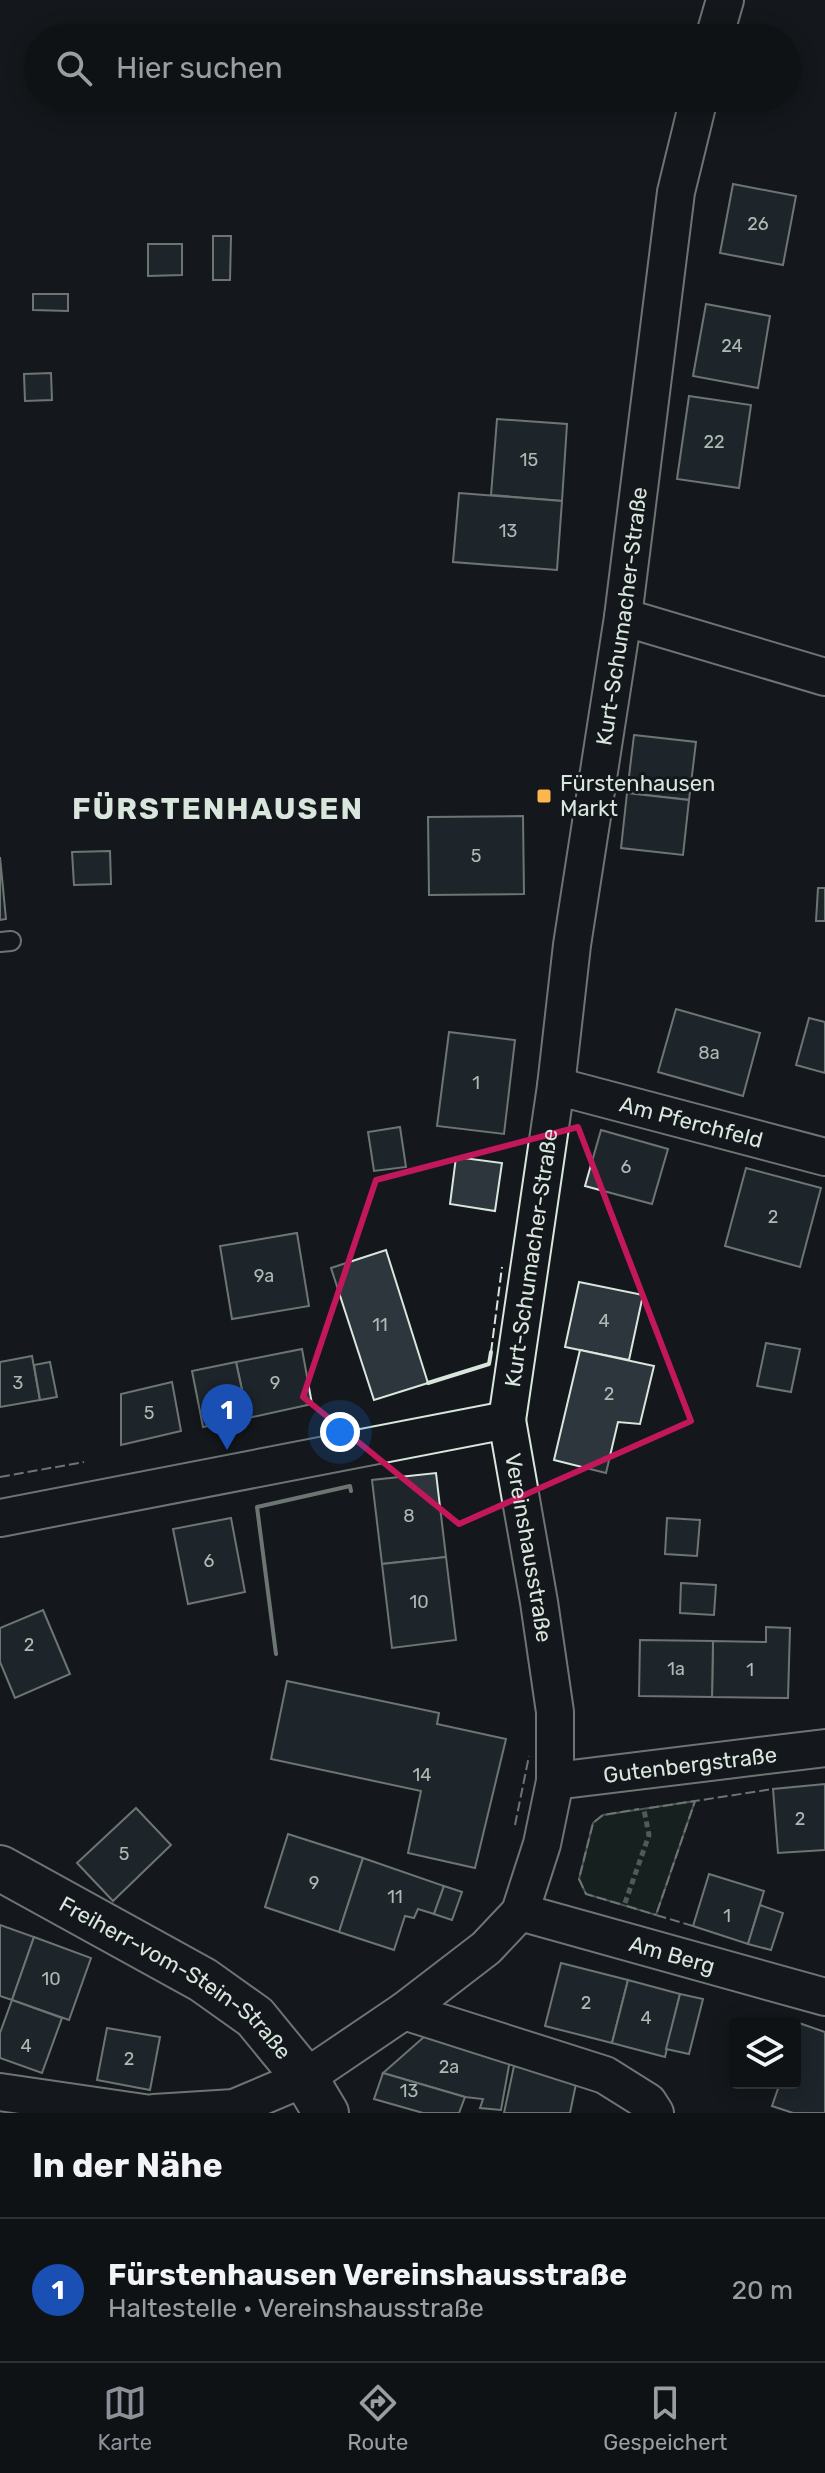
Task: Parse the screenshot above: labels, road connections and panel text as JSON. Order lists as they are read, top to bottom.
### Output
{
  "streets": {
    "street": [
      "Kurt-Schumacher-Straße",
      "Am Pferchfeld",
      "Vereinshausstraße",
      "Gutenbergstraße",
      "Am Berg",
      "Freiherr-vom-Stein-Straße"
    ]
  },
  "crossings": [
    ["Kurt-Schumacher-Straße", "Am Pferchfeld"],
    ["Kurt-Schumacher-Straße", "Vereinshausstraße"],
    ["Vereinshausstraße", "Gutenbergstraße"],
    ["Vereinshausstraße", "Am Berg"],
    ["Vereinshausstraße", "Freiherr-vom-Stein-Straße"]
  ],
  "districts": ["FÜRSTENHAUSEN"],
  "places": {
    "transit": ["Fürstenhausen Markt"]
  },
  "house_numbers": [
    "26",
    "24",
    "22",
    "15",
    "13",
    "5",
    "8a",
    "1",
    "6",
    "2",
    "9a",
    "4",
    "11",
    "3",
    "9",
    "2",
    "5",
    "8",
    "6",
    "10",
    "2",
    "1a",
    "1",
    "14",
    "2",
    "5",
    "9",
    "11",
    "1",
    "10",
    "2",
    "4",
    "4",
    "2",
    "2a",
    "13"
  ],
  "page": {
    "search": "Hier suchen",
    "pins": "1",
    "heading": "In der Nähe",
    "list": [
      {
        "mark": "1",
        "name": "Fürstenhausen Vereinshausstraße",
        "note": "Haltestelle · Vereinshausstraße",
        "value": "20 m"
      }
    ],
    "nav": ["Karte", "Route", "Gespeichert"]
  }
}
